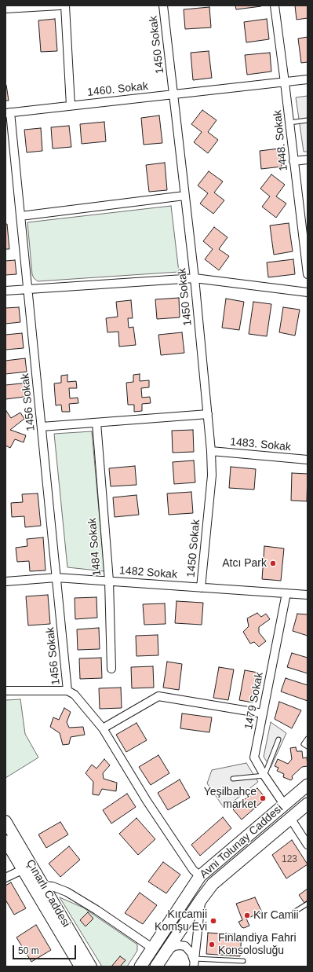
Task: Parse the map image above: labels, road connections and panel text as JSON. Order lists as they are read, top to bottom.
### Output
{
  "streets": {
    "main road": ["Avni Tolunay Caddesi", "Çınarlı Caddesi"],
    "street": [
      "1450 Sokak",
      "1460. Sokak",
      "1448. Sokak",
      "1456 Sokak",
      "1483. Sokak",
      "1484 Sokak",
      "1482 Sokak",
      "1479 Sokak"
    ]
  },
  "crossings": [
    ["1450 Sokak", "1460. Sokak"],
    ["1450 Sokak", "1483. Sokak"],
    ["1450 Sokak", "1482 Sokak"],
    ["1460. Sokak", "1448. Sokak"],
    ["1460. Sokak", "1456 Sokak"],
    ["1456 Sokak", "1482 Sokak"],
    ["1484 Sokak", "1482 Sokak"],
    ["1482 Sokak", "1479 Sokak"],
    ["1479 Sokak", "Avni Tolunay Caddesi"]
  ],
  "places": [
    "Atcı Park",
    "Yeşilbahçe market",
    "Kır Camii",
    "Kırcamii Komşu Evi",
    "Finlandiya Fahri Konsolosluğu"
  ],
  "house_numbers": ["123"],
  "scale_bar": "50 m"
}
